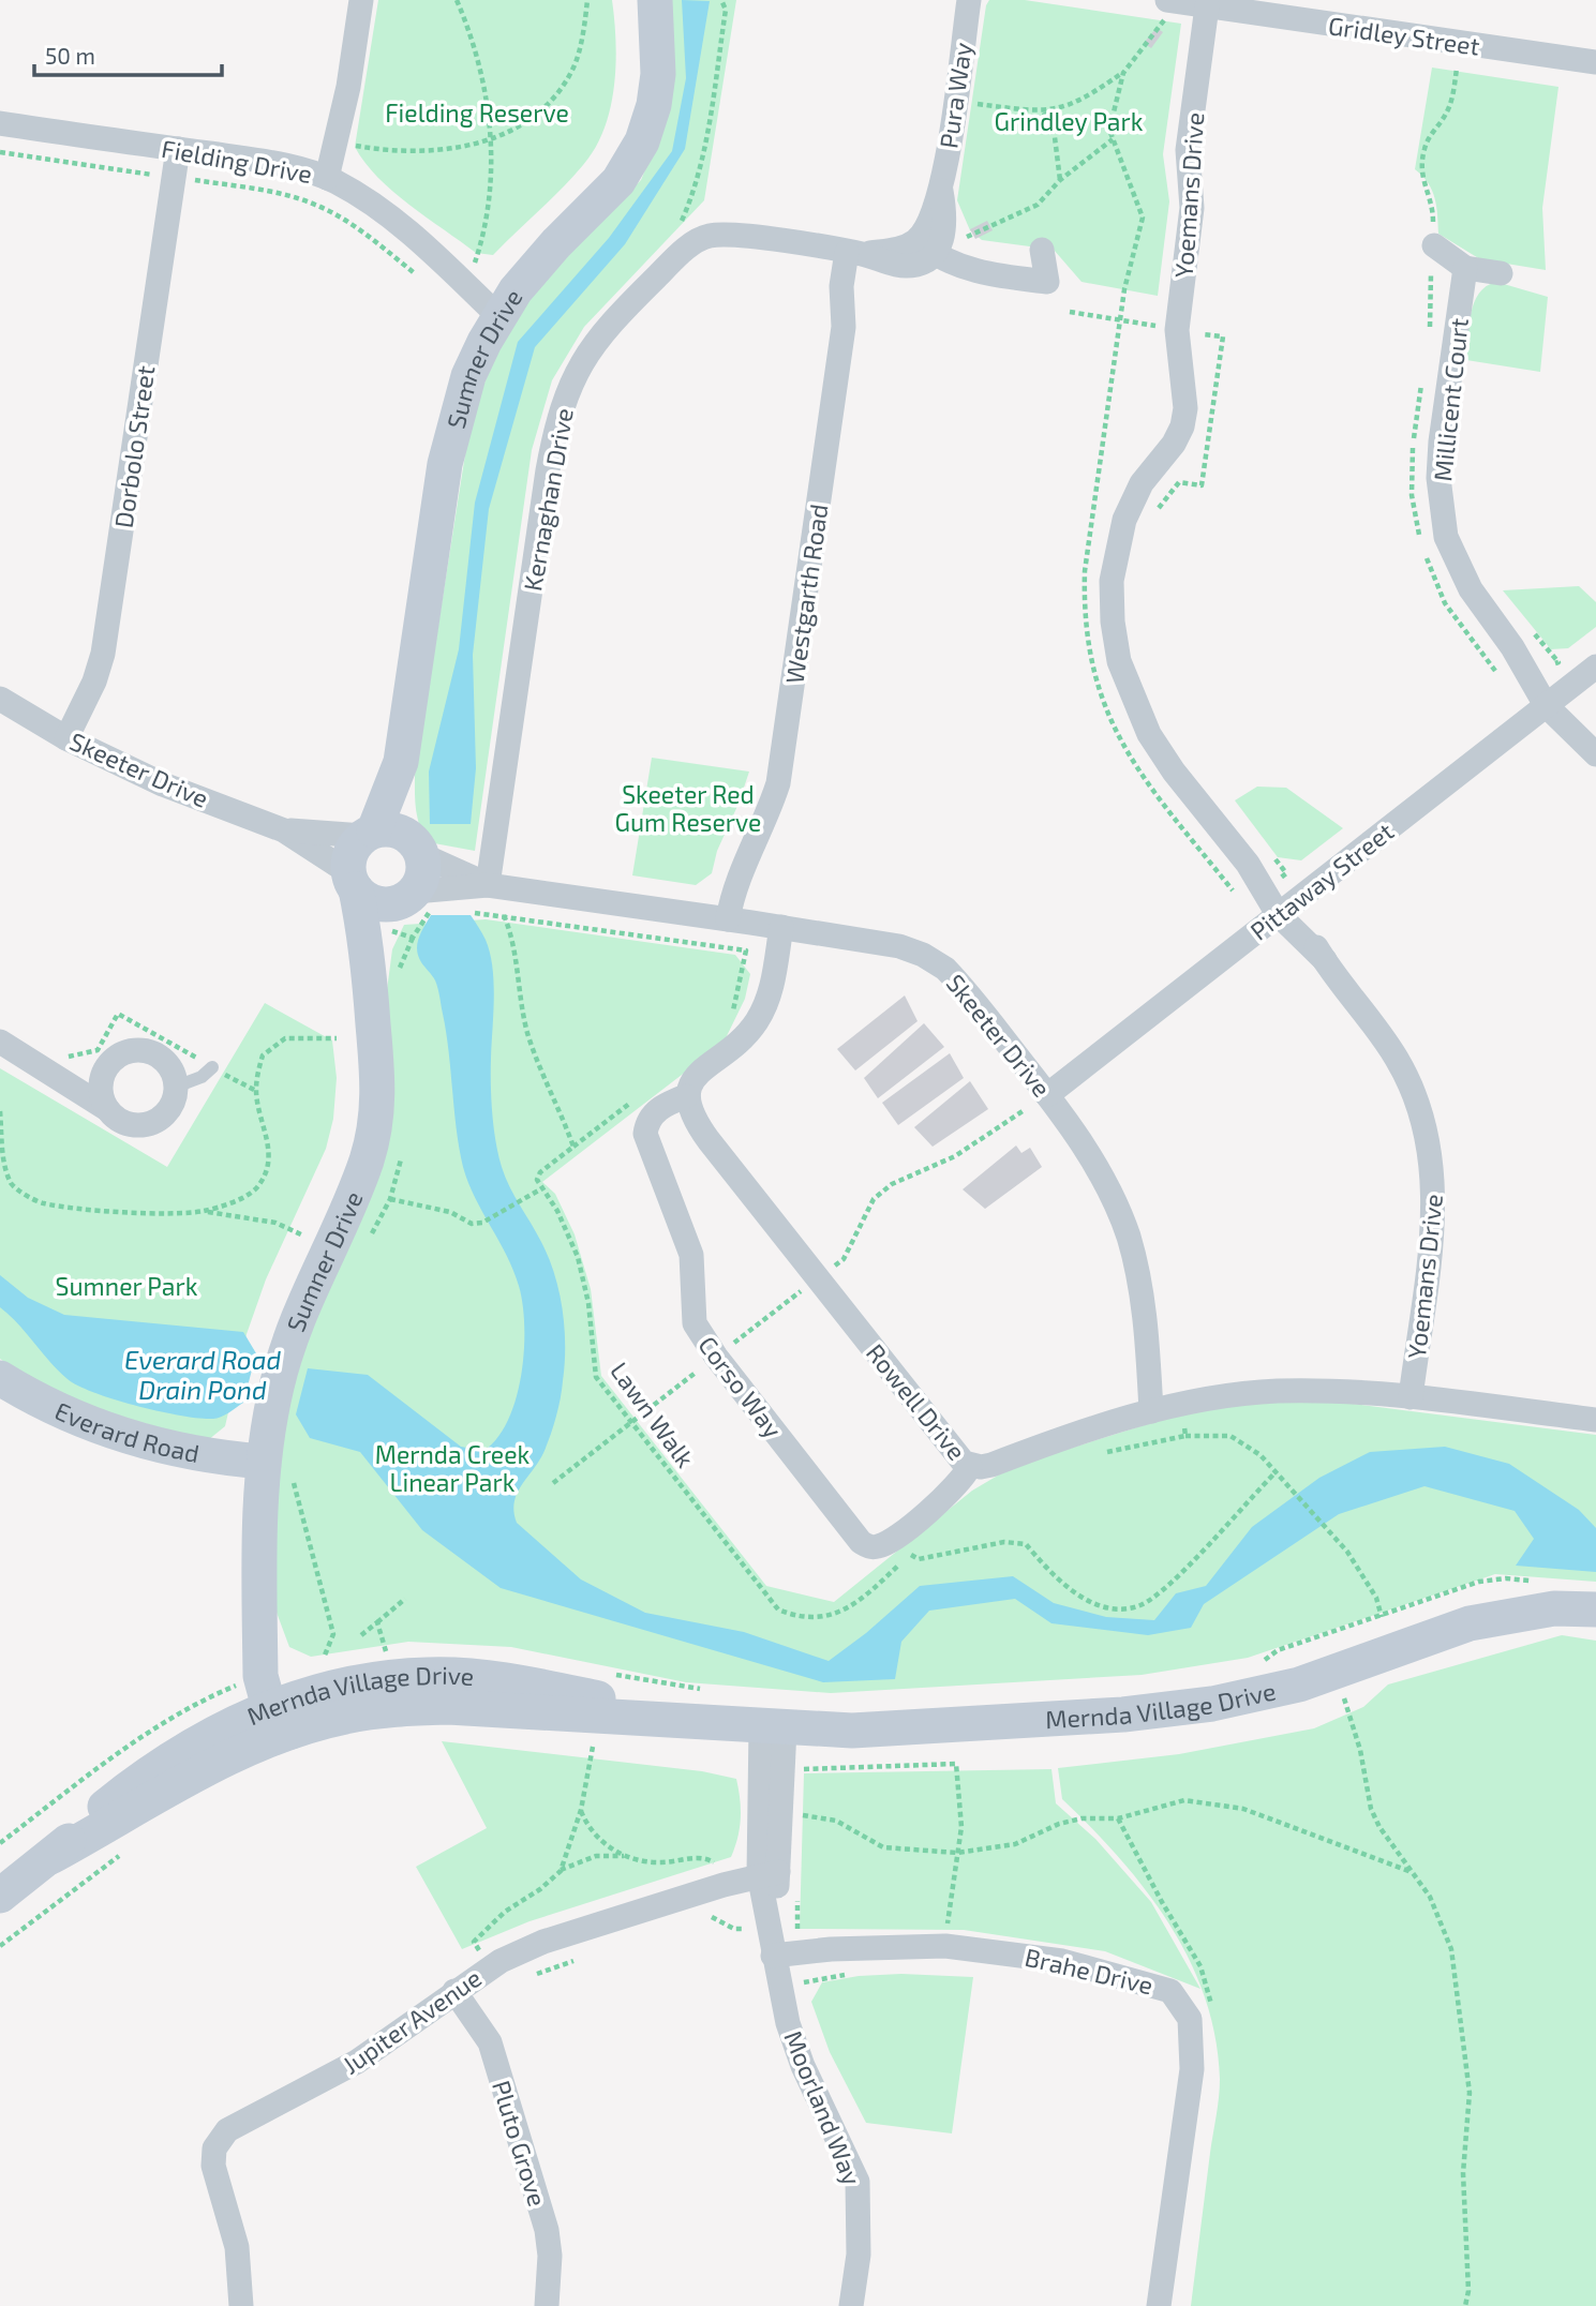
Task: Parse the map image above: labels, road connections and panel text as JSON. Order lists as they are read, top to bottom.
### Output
{
  "streets": {
    "street": [
      "Gridley Street",
      "Pura Way",
      "Fielding Drive",
      "Yoemans Drive",
      "Sumner Drive",
      "Millicent Court",
      "Dorbolo Street",
      "Kernaghan Drive",
      "Westgarth Road",
      "Skeeter Drive",
      "Pittaway Street",
      "Corso Way",
      "Rowell Drive",
      "Everard Road",
      "Mernda Village Drive",
      "Brahe Drive",
      "Jupiter Avenue",
      "Moorland Way",
      "Pluto Grove"
    ],
    "path": ["Lawn Walk"]
  },
  "crossings": [
    ["Gridley Street", "Yoemans Drive"],
    ["Pura Way", "Kernaghan Drive"],
    ["Fielding Drive", "Sumner Drive"],
    ["Fielding Drive", "Dorbolo Street"],
    ["Yoemans Drive", "Pittaway Street"],
    ["Yoemans Drive", "Rowell Drive"],
    ["Sumner Drive", "Skeeter Drive"],
    ["Sumner Drive", "Everard Road"],
    ["Sumner Drive", "Mernda Village Drive"],
    ["Millicent Court", "Pittaway Street"],
    ["Dorbolo Street", "Skeeter Drive"],
    ["Kernaghan Drive", "Westgarth Road"],
    ["Kernaghan Drive", "Skeeter Drive"],
    ["Westgarth Road", "Skeeter Drive"],
    ["Skeeter Drive", "Pittaway Street"],
    ["Skeeter Drive", "Rowell Drive"],
    ["Corso Way", "Rowell Drive"],
    ["Mernda Village Drive", "Moorland Way"],
    ["Brahe Drive", "Moorland Way"],
    ["Jupiter Avenue", "Moorland Way"],
    ["Jupiter Avenue", "Pluto Grove"]
  ],
  "water": ["Everard Road Drain Pond"],
  "parks": [
    "Fielding Reserve",
    "Grindley Park",
    "Skeeter Red Gum Reserve",
    "Sumner Park",
    "Mernda Creek Linear Park"
  ],
  "scale_bar": "50 m"
}
